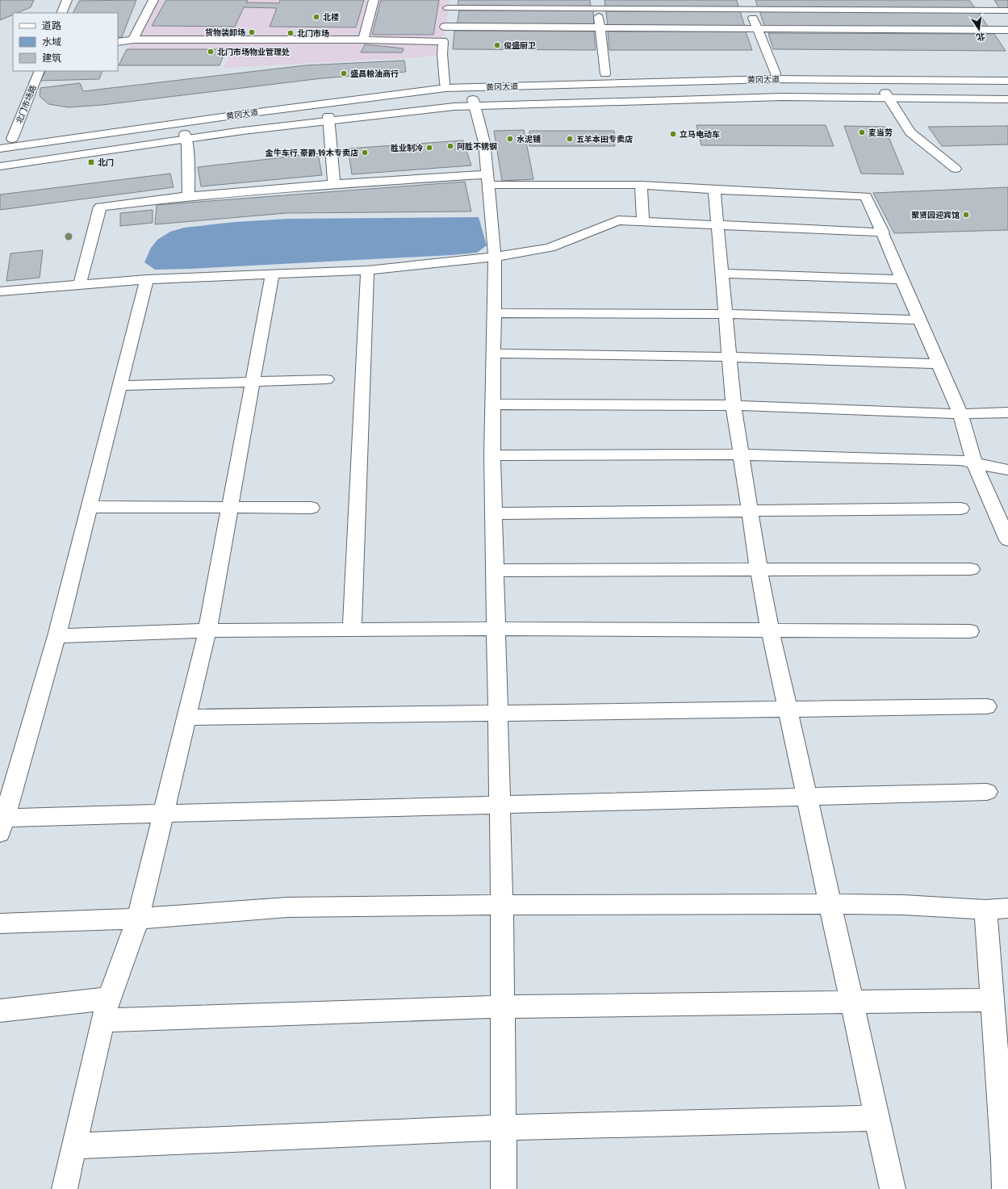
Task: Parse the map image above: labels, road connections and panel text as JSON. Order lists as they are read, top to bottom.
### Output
{
  "streets": {
    "street": ["黄冈大道", "北门市场路"]
  },
  "places": {
    "other": [
      "北楼",
      "货物装卸场",
      "北门市场",
      "俊盛厨卫",
      "北门市场物业管理处",
      "盛昌粮油商行",
      "麦当劳",
      "立马电动车",
      "水泥铺",
      "五羊本田专卖店",
      "阿胜不锈钢",
      "胜业制冷",
      "金牛车行 豪爵·铃木专卖店",
      "聚贤园迎宾馆"
    ],
    "transit": ["北门"]
  },
  "legend": ["道路", "水域", "建筑"],
  "north": "bottom"
}
